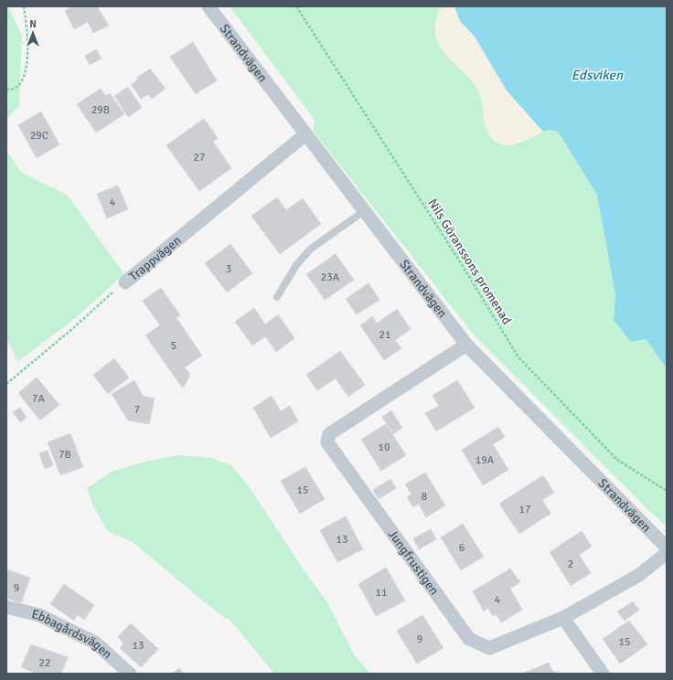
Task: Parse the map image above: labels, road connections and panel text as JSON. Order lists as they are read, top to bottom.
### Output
{
  "streets": {
    "street": [
      "Strandvägen",
      "Trappvägen",
      "Jungfrustigen",
      "Ebbagårdsvägen"
    ],
    "path": ["Nils Göranssons promenad"]
  },
  "crossings": [
    ["Strandvägen", "Trappvägen"],
    ["Strandvägen", "Jungfrustigen"]
  ],
  "water": ["Edsviken"],
  "house_numbers": [
    "29B",
    "29C",
    "27",
    "4",
    "3",
    "23A",
    "21",
    "5",
    "7A",
    "7",
    "10",
    "7B",
    "19A",
    "15",
    "8",
    "17",
    "13",
    "6",
    "2",
    "9",
    "11",
    "4",
    "9",
    "15",
    "13",
    "22"
  ],
  "north": "top"
}
